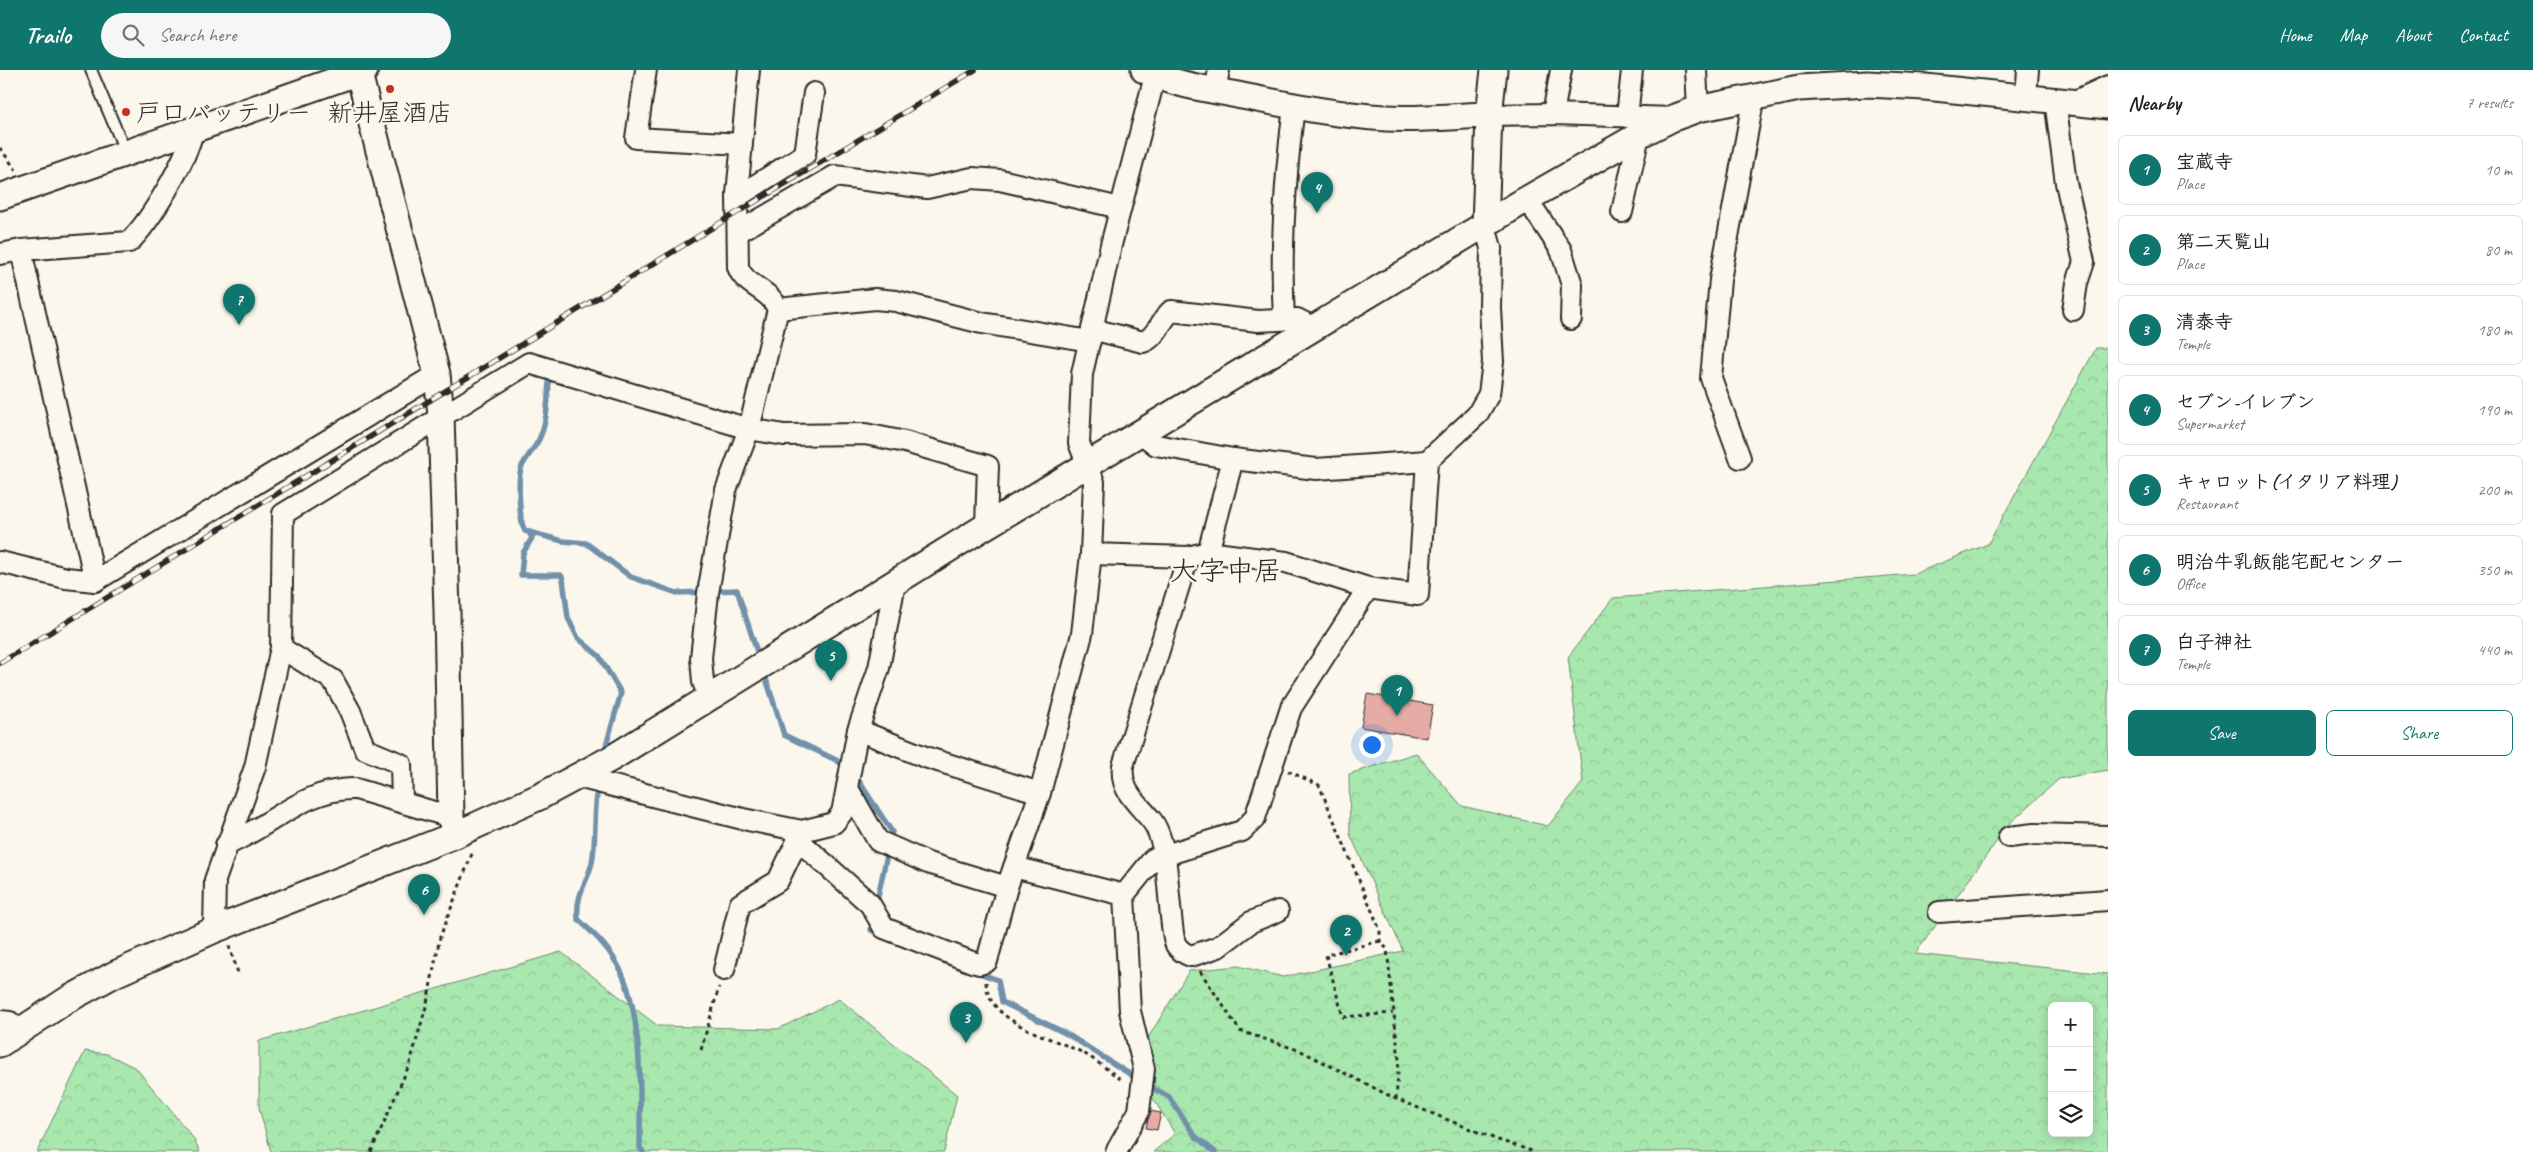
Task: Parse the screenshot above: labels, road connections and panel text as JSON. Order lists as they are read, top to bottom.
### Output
{
  "districts": ["大字中居"],
  "places": ["新井屋酒店", "戸口バッテリー"],
  "page": {
    "header": "Trailo",
    "search": "Search here",
    "nav": [
      "Home",
      "Map",
      "About",
      "Contact"
    ],
    "heading": ["Nearby", "7 results"],
    "list": [
      {
        "mark": "1",
        "name": "宝蔵寺",
        "note": "Place",
        "value": "10 m"
      },
      {
        "mark": "2",
        "name": "第二天覧山",
        "note": "Place",
        "value": "80 m"
      },
      {
        "mark": "3",
        "name": "清泰寺",
        "note": "Temple",
        "value": "180 m"
      },
      {
        "mark": "4",
        "name": "セブン-イレブン",
        "note": "Supermarket",
        "value": "190 m"
      },
      {
        "mark": "5",
        "name": "キャロット(イタリア料理)",
        "note": "Restaurant",
        "value": "200 m"
      },
      {
        "mark": "6",
        "name": "明治牛乳飯能宅配センター",
        "note": "Office",
        "value": "350 m"
      },
      {
        "mark": "7",
        "name": "白子神社",
        "note": "Temple",
        "value": "440 m"
      }
    ],
    "pins": [
      "4",
      "7",
      "5",
      "1",
      "6",
      "2",
      "3"
    ],
    "buttons": ["Save", "Share"],
    "map_buttons": ["+", "−"]
  }
}
